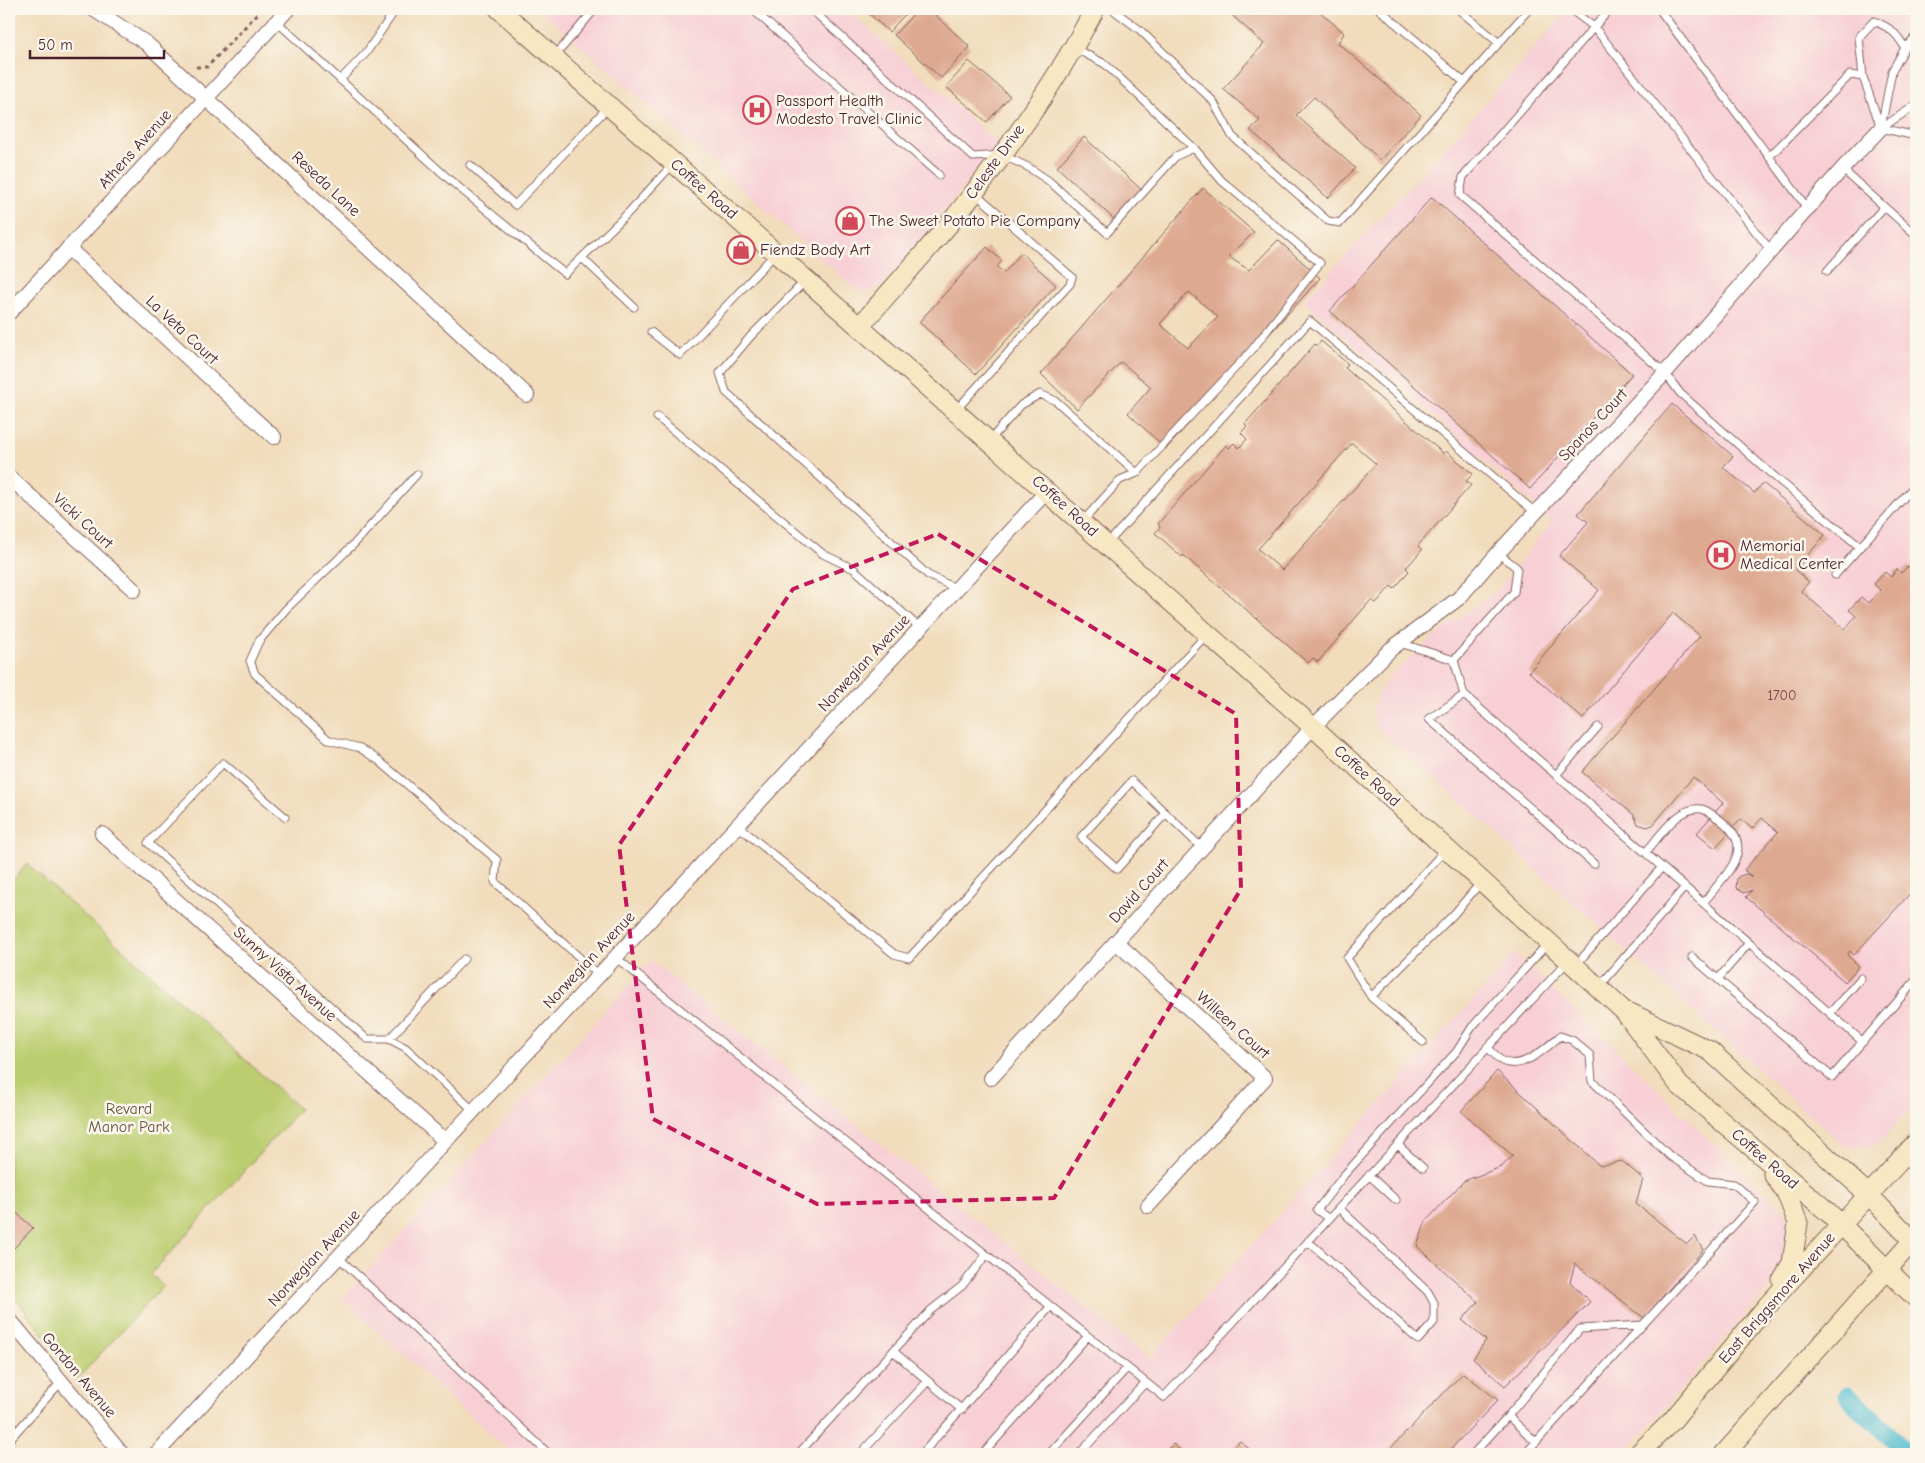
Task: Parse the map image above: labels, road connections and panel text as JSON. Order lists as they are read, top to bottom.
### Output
{
  "streets": {
    "main road": ["Celeste Drive", "Coffee Road", "East Briggsmore Avenue"],
    "street": [
      "Athens Avenue",
      "Reseda Lane",
      "La Veta Court",
      "Spanos Court",
      "Vicki Court",
      "Norwegian Avenue",
      "David Court",
      "Sunny Vista Avenue",
      "Willeen Court",
      "Gordon Avenue"
    ]
  },
  "crossings": [
    ["Athens Avenue", "Reseda Lane"],
    ["Athens Avenue", "La Veta Court"],
    ["Celeste Drive", "Coffee Road"],
    ["Coffee Road", "Spanos Court"],
    ["Coffee Road", "Norwegian Avenue"],
    ["Coffee Road", "David Court"],
    ["Coffee Road", "East Briggsmore Avenue"],
    ["Spanos Court", "David Court"],
    ["Norwegian Avenue", "Sunny Vista Avenue"],
    ["David Court", "Willeen Court"]
  ],
  "parks": ["Revard Manor Park"],
  "places": {
    "hospital": ["Passport Health Modesto Travel Clinic", "Memorial Medical Center"],
    "shop": ["The Sweet Potato Pie Company", "Fiendz Body Art"]
  },
  "house_numbers": ["1700"],
  "scale_bar": "50 m"
}
